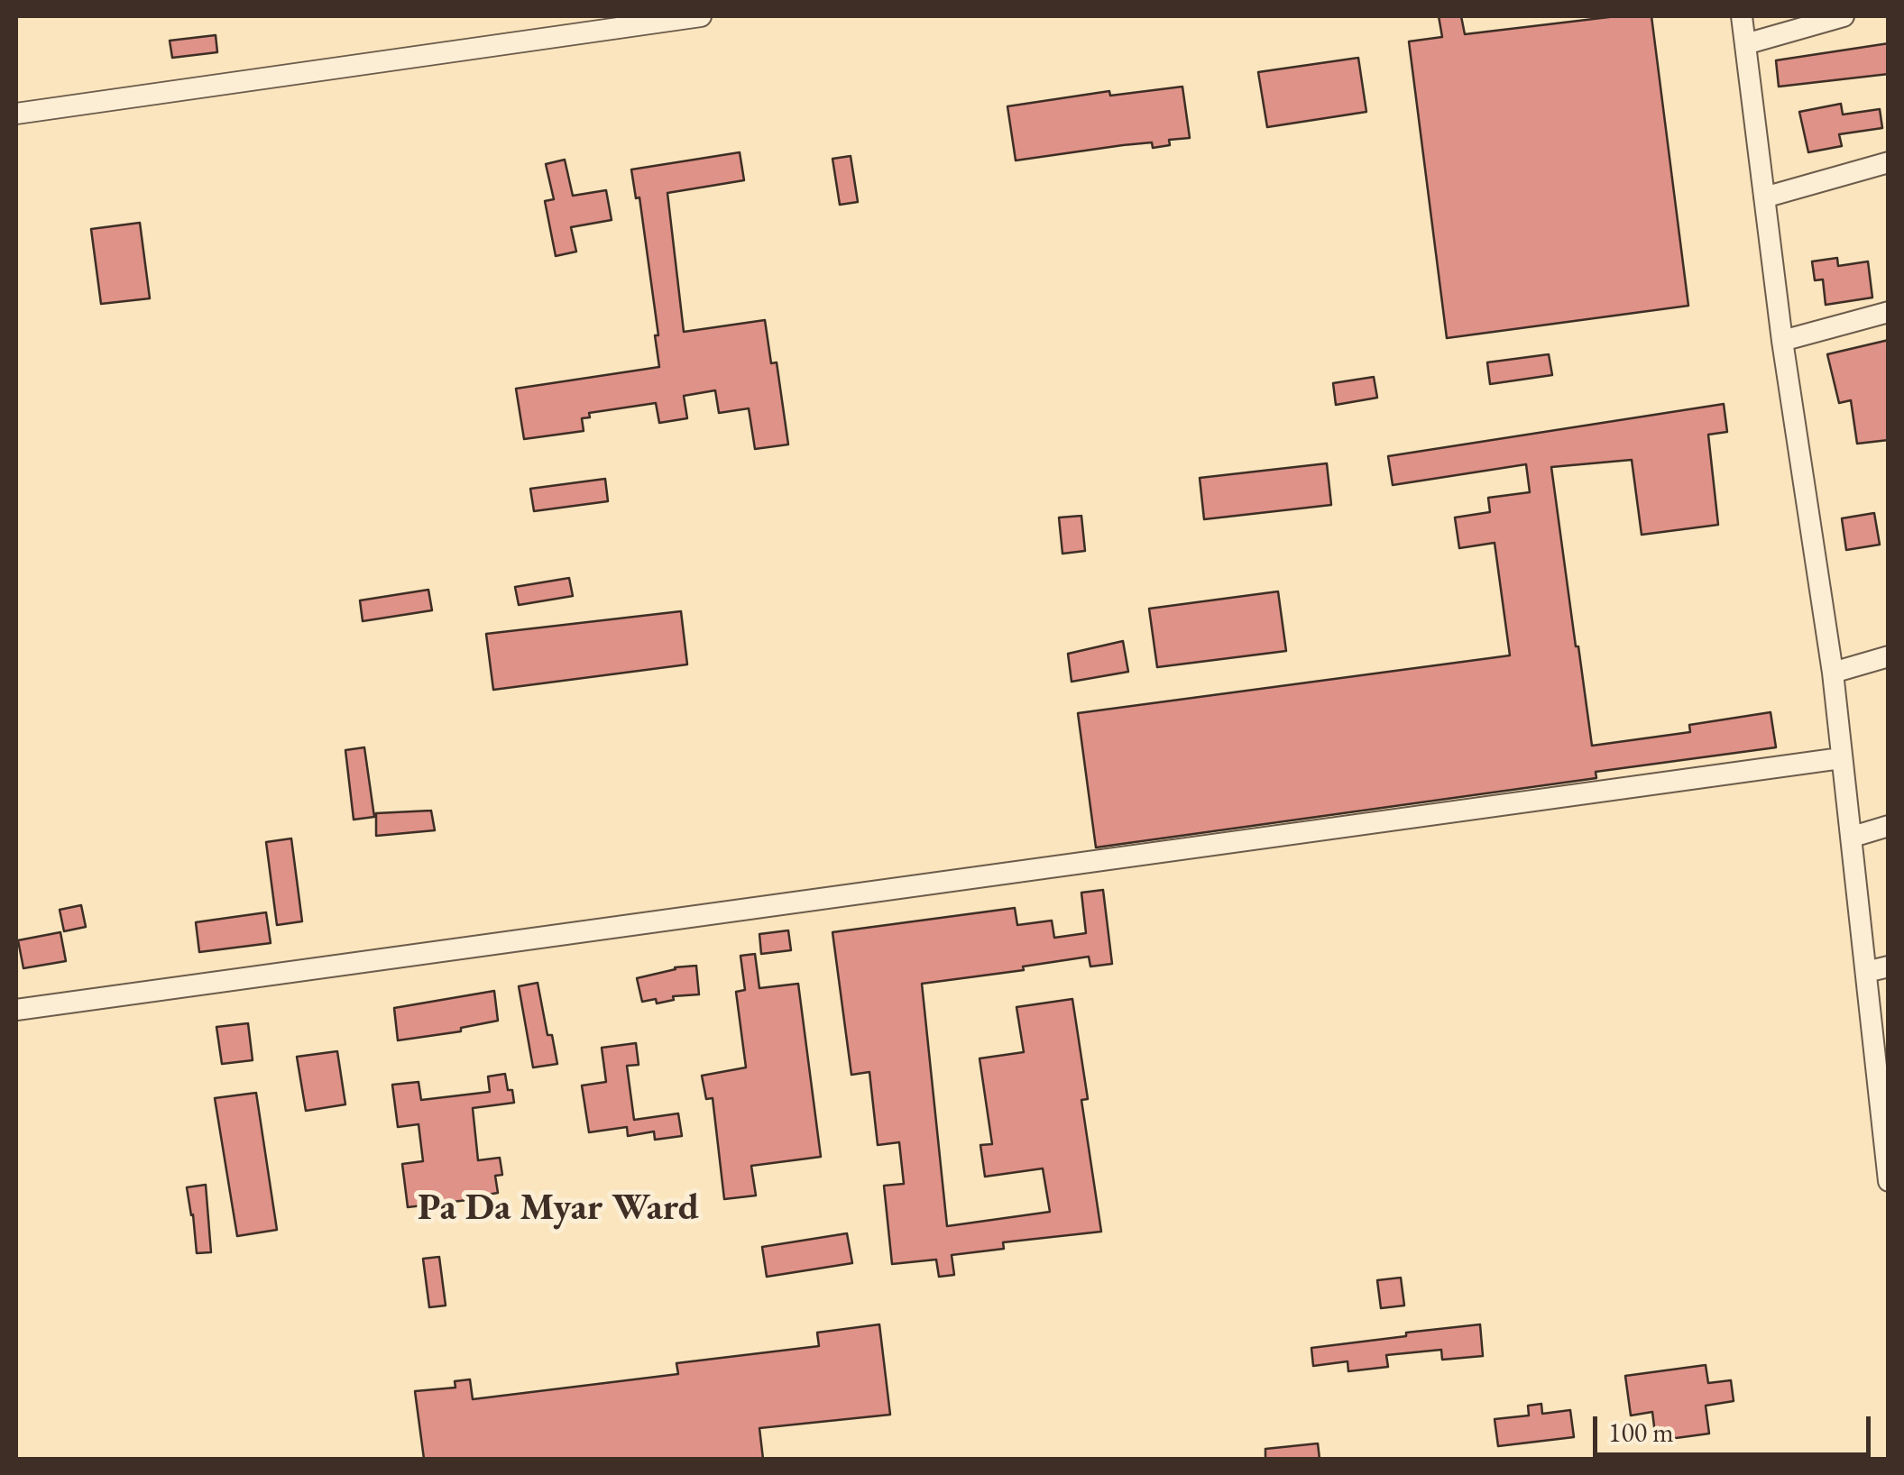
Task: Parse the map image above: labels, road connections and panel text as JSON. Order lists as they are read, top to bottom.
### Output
{
  "districts": ["Pa Da Myar Ward"],
  "scale_bar": "100 m"
}
